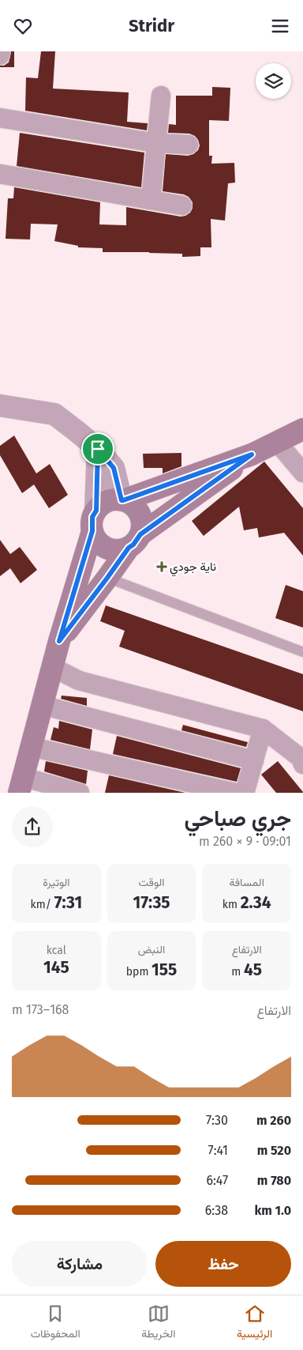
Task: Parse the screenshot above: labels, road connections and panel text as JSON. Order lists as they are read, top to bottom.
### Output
{
  "places": {
    "health": ["ناية جودي"]
  },
  "page": {
    "header": "Stridr",
    "heading": ["جري صباحي", "09:01 · 9 × 260 m"],
    "stats": [
      ["المسافة", "2.34 km"],
      ["الوقت", "17:35"],
      ["الوتيرة", "7:31 /km"],
      ["الارتفاع", "45 m"],
      ["النبض", "155 bpm"],
      ["kcal", "145"]
    ],
    "chart": ["الارتفاع", "168–173 m"],
    "list": [
      {
        "name": "260 m",
        "note": "7:30"
      },
      {
        "name": "520 m",
        "note": "7:41"
      },
      {
        "name": "780 m",
        "note": "6:47"
      },
      {
        "name": "1.0 km",
        "note": "6:38"
      }
    ],
    "buttons": ["حفظ", "مشاركة"],
    "tabs": ["الرئيسية", "الخريطة", "المحفوظات"]
  }
}
